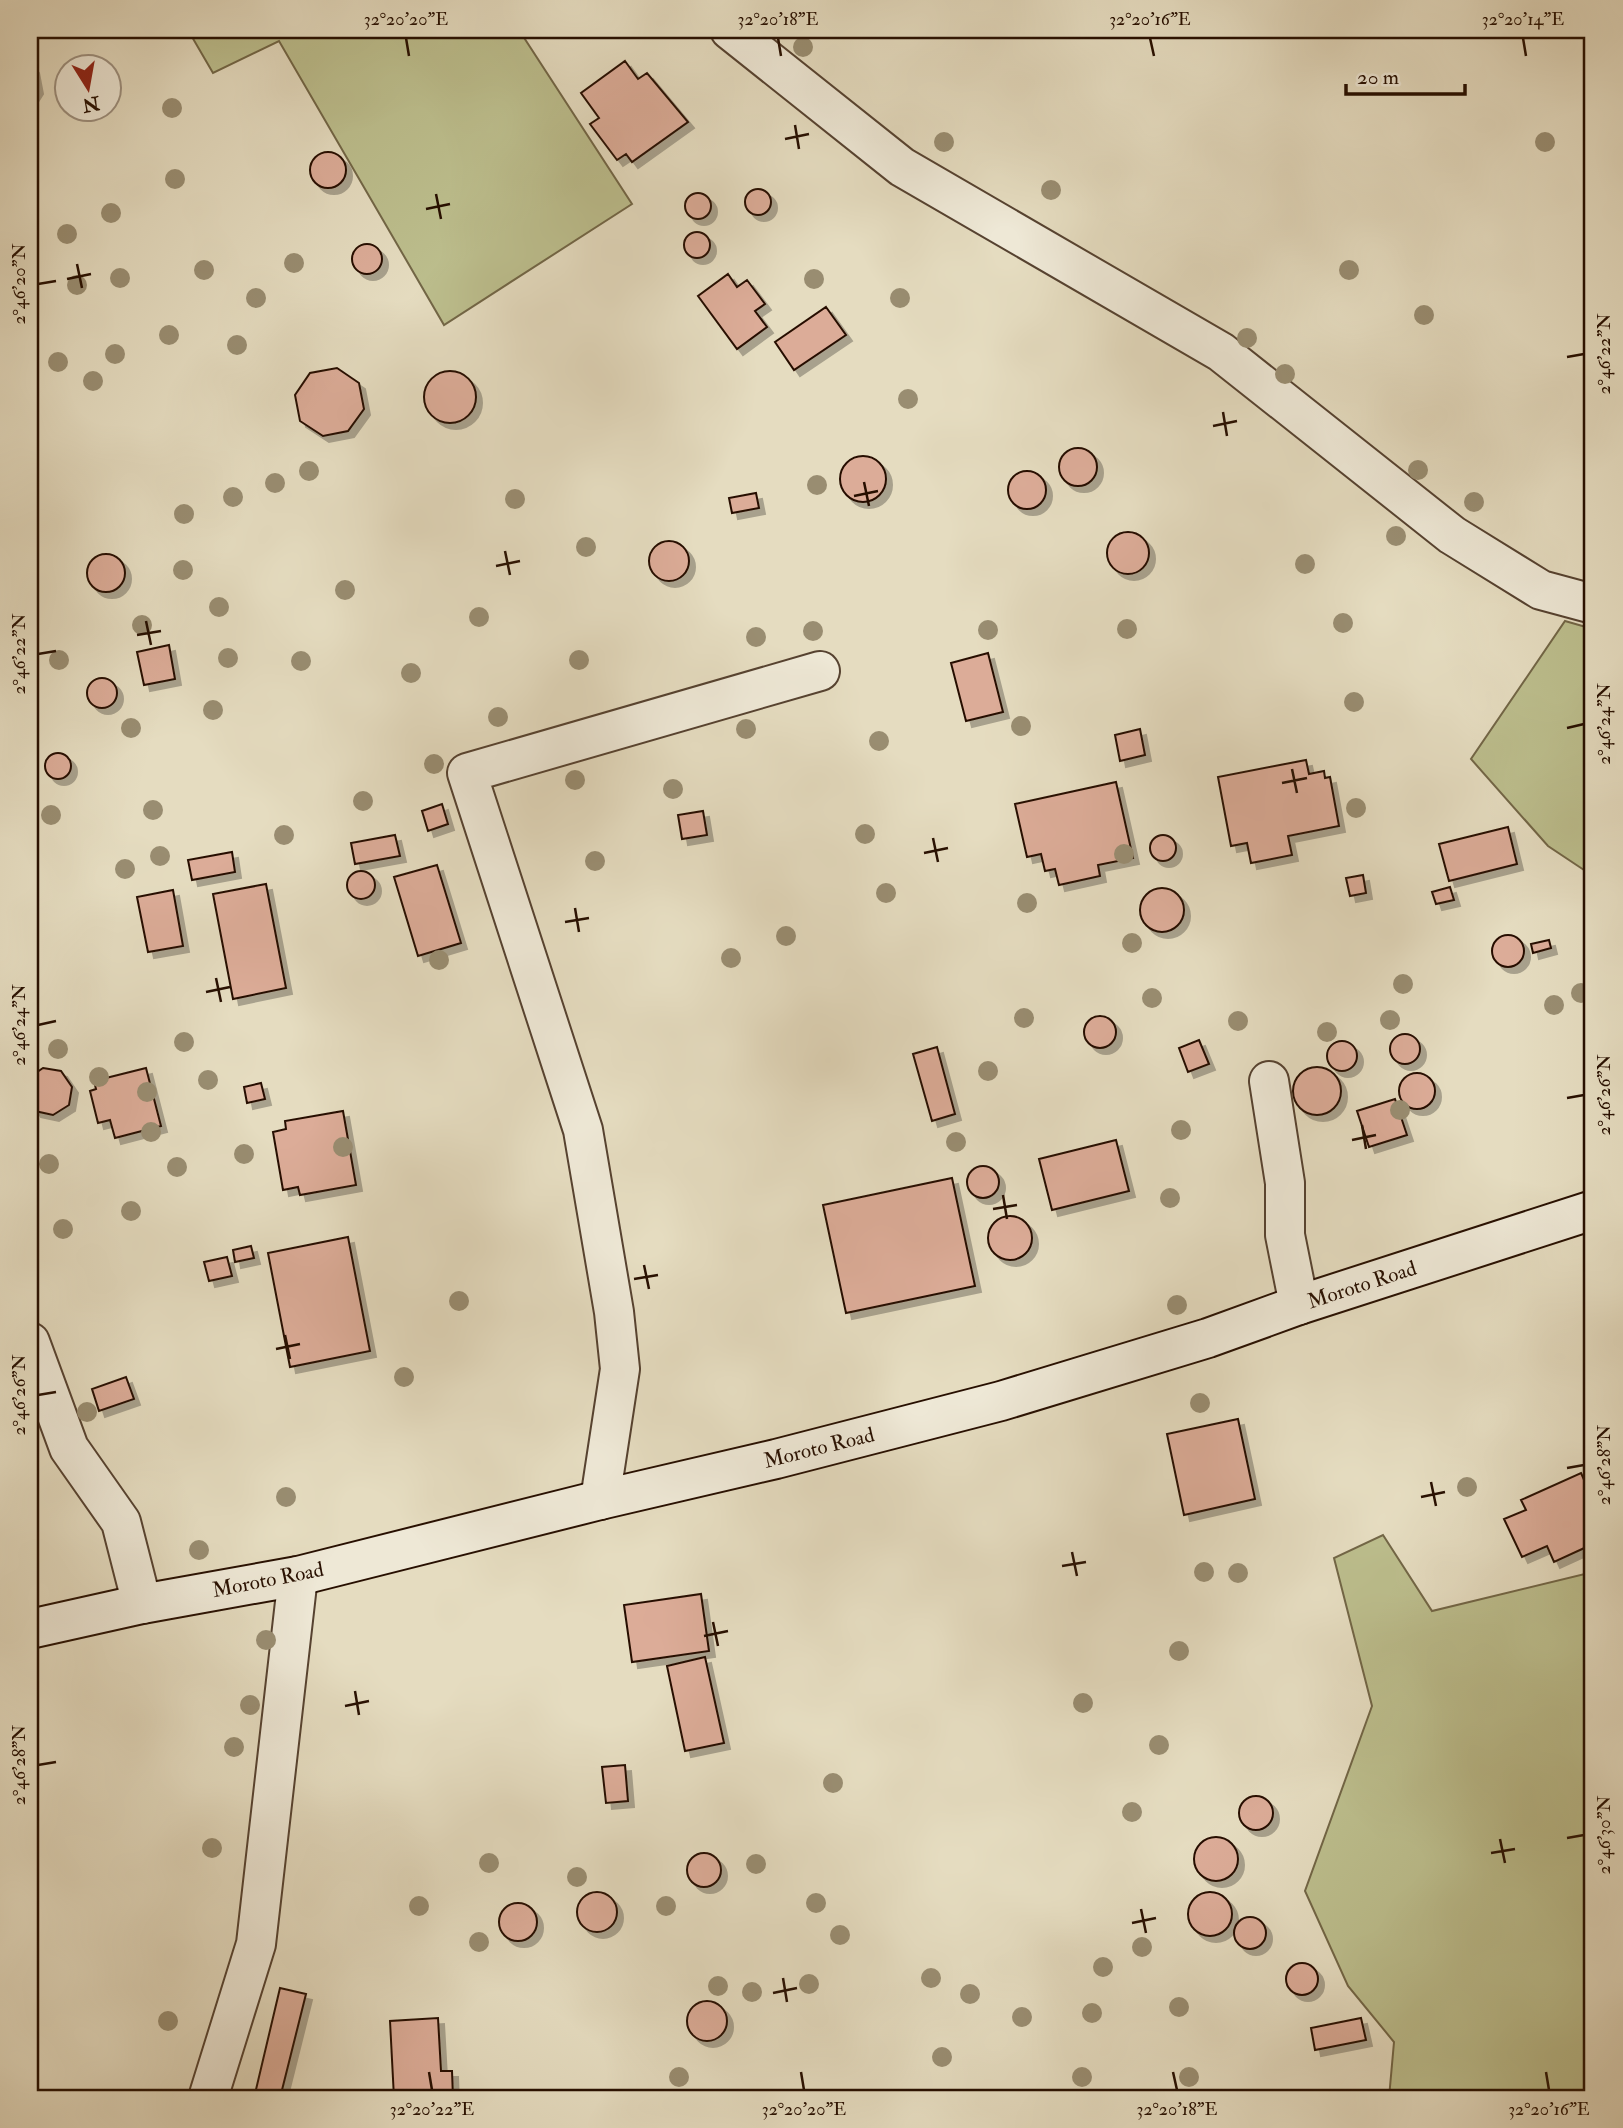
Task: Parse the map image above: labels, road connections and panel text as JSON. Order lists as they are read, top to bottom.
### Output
{
  "streets": {
    "street": ["Moroto Road"]
  },
  "scale_bar": "20 m",
  "north": "bottom",
  "coordinates": [
    "32°20'20\"E",
    "32°20'18\"E",
    "32°20'16\"E",
    "32°20'14\"E",
    "2°46'20\"N",
    "2°46'22\"N",
    "2°46'24\"N",
    "2°46'26\"N",
    "2°46'28\"N",
    "2°46'30\"N",
    "32°20'22\"E"
  ]
}
